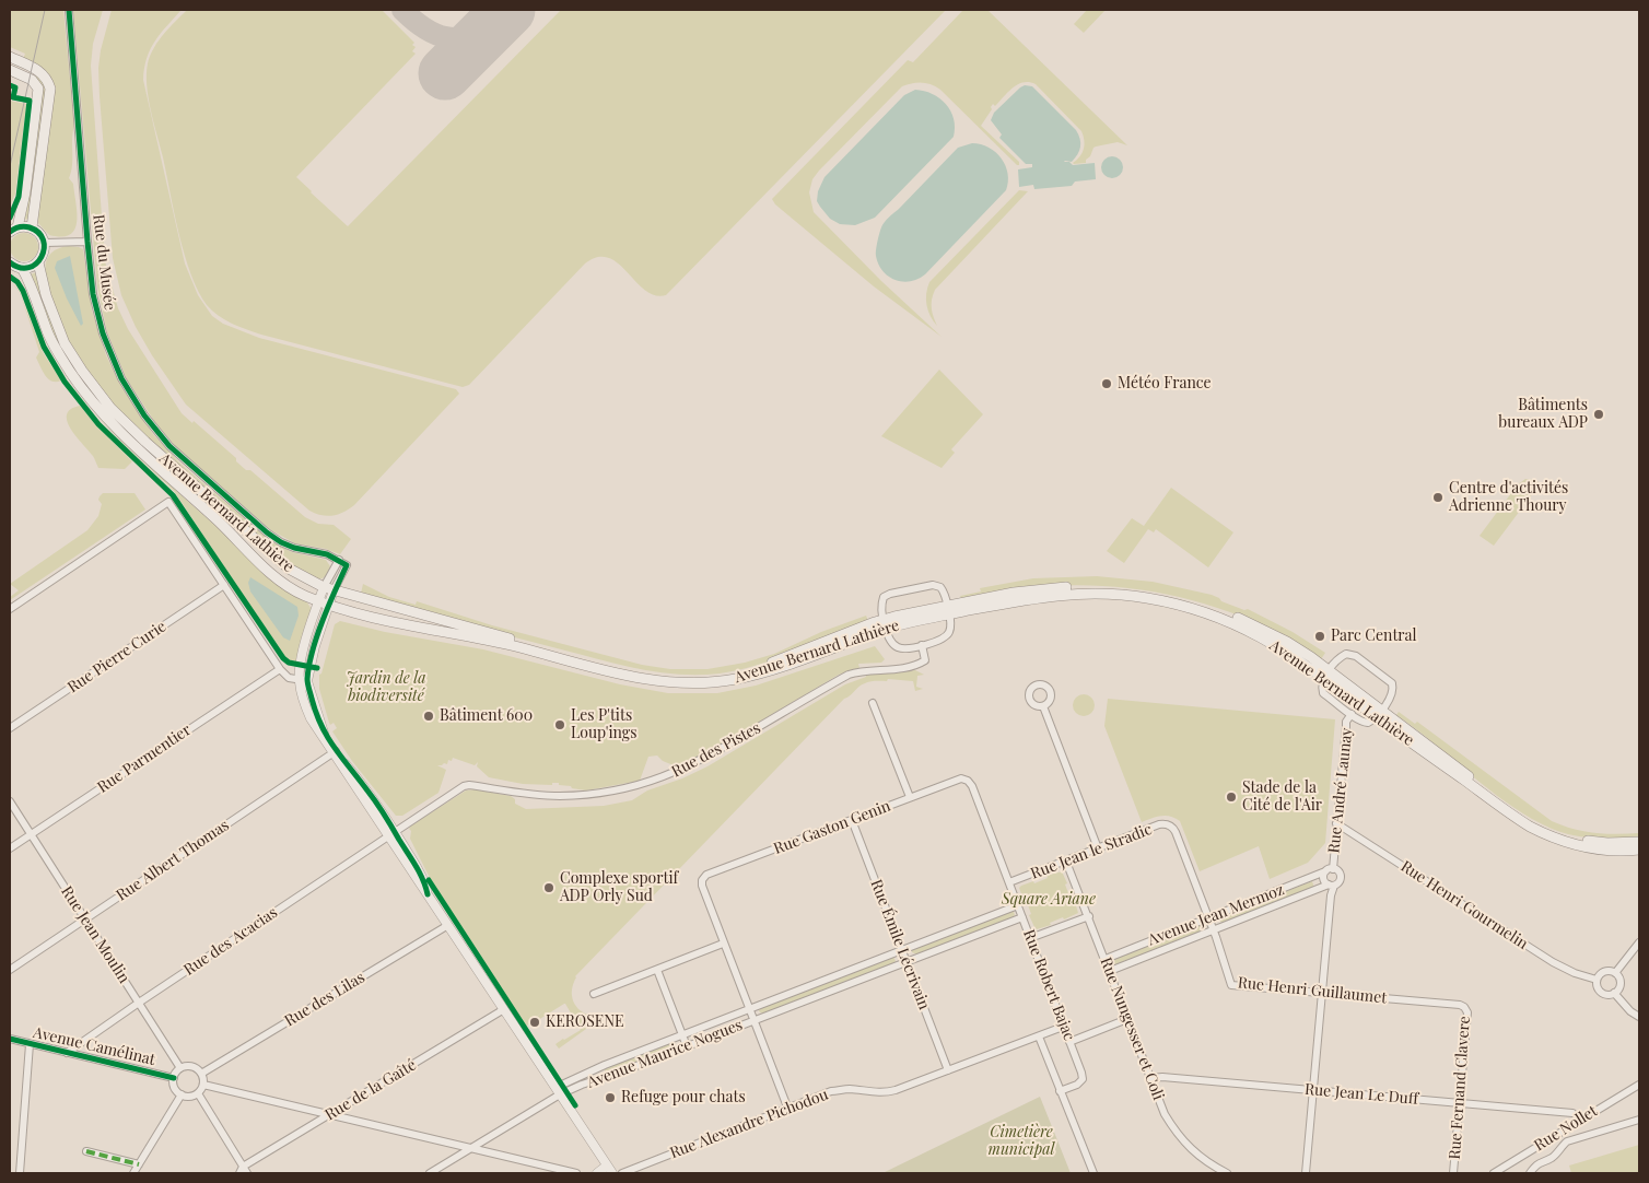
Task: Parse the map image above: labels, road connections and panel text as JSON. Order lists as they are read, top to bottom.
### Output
{
  "streets": {
    "main road": ["Avenue Bernard Lathière"],
    "street": [
      "Rue du Musée",
      "Rue Pierre Curie",
      "Rue des Pistes",
      "Rue Parmentier",
      "Rue André Launay",
      "Rue Gaston Genin",
      "Rue Jean le Stradic",
      "Rue Albert Thomas",
      "Rue Henri Gourmelin",
      "Avenue Jean Mermoz",
      "Rue Jean Moulin",
      "Rue des Acacias",
      "Rue Émile Lécrivain",
      "Rue Robert Bajac",
      "Rue Henri Guillaumet",
      "Rue des Lilas",
      "Rue Nungesser et Coli",
      "Avenue Camélinat",
      "Avenue Maurice Nogues",
      "Rue Fernand Clavere",
      "Rue de la Gaîté",
      "Rue Jean Le Duff",
      "Rue Alexandre Pichodou",
      "Rue Nollet"
    ]
  },
  "crossings": [
    ["Rue du Musée", "Avenue Bernard Lathière"],
    ["Rue des Pistes", "Rue des Acacias"],
    ["Rue Parmentier", "Rue Jean Moulin"],
    ["Rue André Launay", "Rue Henri Gourmelin"],
    ["Rue André Launay", "Avenue Jean Mermoz"],
    ["Rue Gaston Genin", "Rue Émile Lécrivain"],
    ["Rue Gaston Genin", "Rue Robert Bajac"],
    ["Rue Jean le Stradic", "Avenue Jean Mermoz"],
    ["Rue Jean le Stradic", "Rue Robert Bajac"],
    ["Rue Jean le Stradic", "Rue Henri Guillaumet"],
    ["Rue Jean le Stradic", "Rue Nungesser et Coli"],
    ["Rue Albert Thomas", "Rue Jean Moulin"],
    ["Avenue Jean Mermoz", "Rue Henri Guillaumet"],
    ["Avenue Jean Mermoz", "Rue Nungesser et Coli"],
    ["Rue Jean Moulin", "Rue des Acacias"],
    ["Rue Jean Moulin", "Rue des Lilas"],
    ["Rue Jean Moulin", "Avenue Camélinat"],
    ["Rue des Acacias", "Avenue Camélinat"],
    ["Rue Émile Lécrivain", "Avenue Maurice Nogues"],
    ["Rue Émile Lécrivain", "Rue Alexandre Pichodou"],
    ["Rue Robert Bajac", "Avenue Maurice Nogues"],
    ["Rue Robert Bajac", "Rue Alexandre Pichodou"],
    ["Rue Henri Guillaumet", "Rue Fernand Clavere"],
    ["Rue des Lilas", "Avenue Camélinat"],
    ["Rue Nungesser et Coli", "Rue Jean Le Duff"],
    ["Rue Fernand Clavere", "Rue Jean Le Duff"]
  ],
  "parks": ["Jardin de la biodiversité", "Square Ariane", "Cimetière municipal"],
  "places": [
    "Météo France",
    "Bâtiments bureaux ADP",
    "Centre d'activités Adrienne Thoury",
    "Parc Central",
    "Bâtiment 600",
    "Les P'tits Loup'ings",
    "Stade de la Cité de l'Air",
    "Complexe sportif ADP Orly Sud",
    "KEROSENE",
    "Refuge pour chats"
  ]
}
